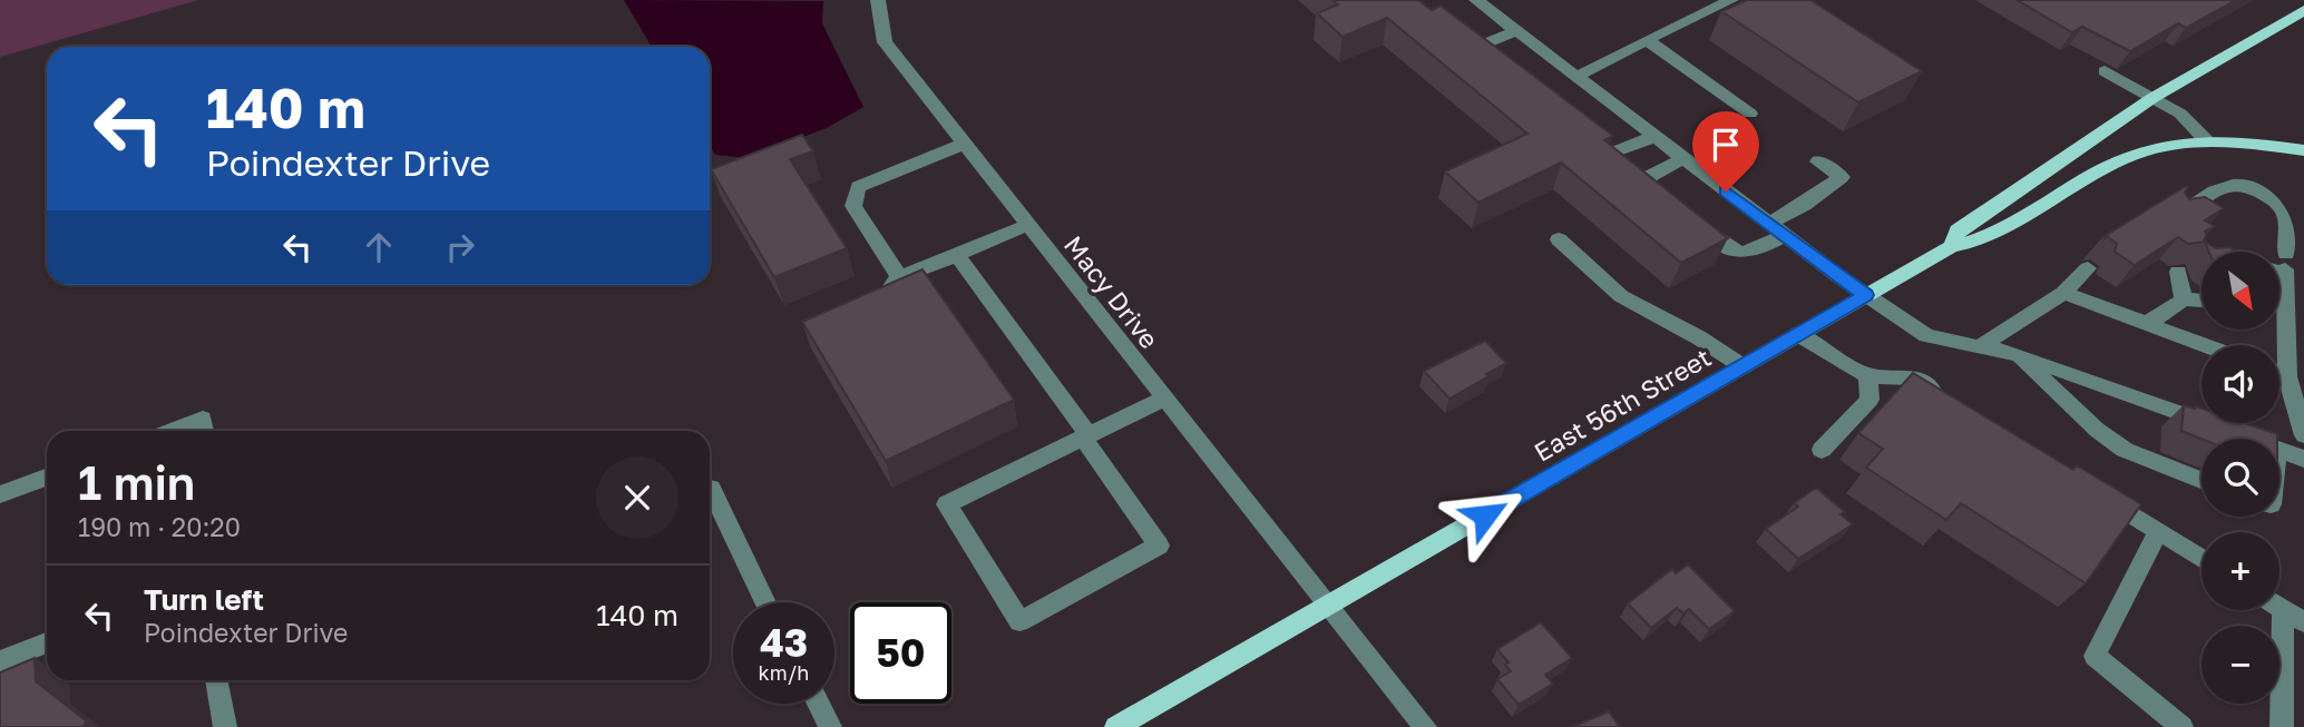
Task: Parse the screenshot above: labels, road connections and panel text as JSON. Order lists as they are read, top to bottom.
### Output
{
  "streets": {
    "main road": ["East 56th Street"],
    "street": ["Macy Drive"]
  },
  "crossings": [
    ["Macy Drive", "East 56th Street"]
  ],
  "north": "bottom right",
  "page": {
    "turn": ["140 m", "Poindexter Drive"],
    "map_buttons": ["+", "−"],
    "heading": ["1 min", "190 m · 20:20"],
    "list": [
      {
        "name": "Turn left",
        "note": "Poindexter Drive",
        "value": "140 m"
      }
    ],
    "speed": "43 km/h",
    "limit": "50"
  }
}
